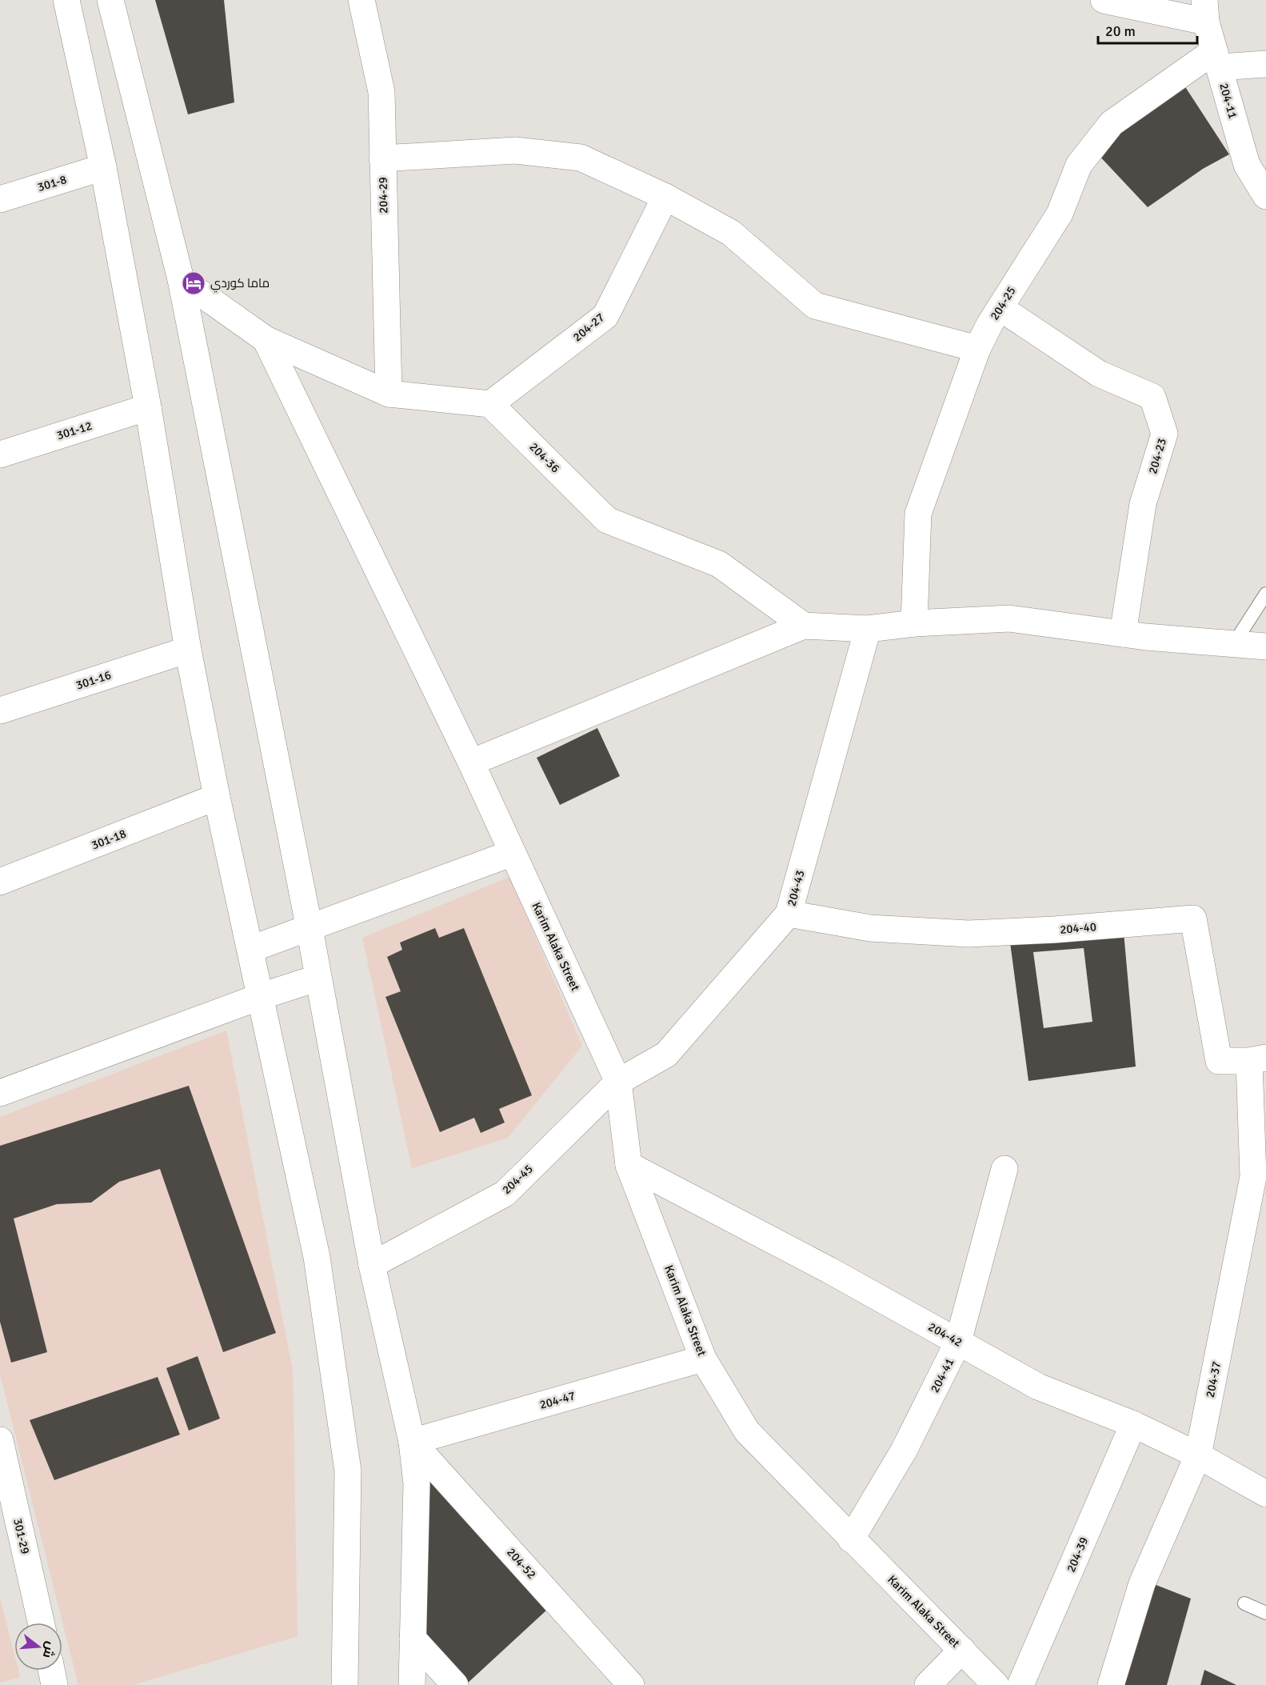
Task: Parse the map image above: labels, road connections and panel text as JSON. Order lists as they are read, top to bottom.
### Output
{
  "streets": {
    "street": [
      "204-11",
      "301-8",
      "204-29",
      "204-25",
      "204-27",
      "301-12",
      "204-23",
      "204-36",
      "301-16",
      "301-18",
      "204-43",
      "204-40",
      "Karim Alaka Street",
      "204-45",
      "204-42",
      "204-41",
      "204-37",
      "204-47",
      "301-29",
      "204-39",
      "204-52"
    ]
  },
  "crossings": [
    ["204-11", "204-25"],
    ["204-25", "204-23"],
    ["204-27", "204-36"],
    ["204-43", "204-40"],
    ["204-43", "Karim Alaka Street"],
    ["204-43", "204-45"],
    ["204-40", "204-37"],
    ["Karim Alaka Street", "204-45"],
    ["Karim Alaka Street", "204-42"],
    ["Karim Alaka Street", "204-41"],
    ["Karim Alaka Street", "204-47"],
    ["204-42", "204-41"],
    ["204-42", "204-37"],
    ["204-42", "204-39"],
    ["204-47", "204-52"]
  ],
  "places": {
    "hotel": ["ماما كوردي"]
  },
  "scale_bar": "20 m",
  "north": "right"
}
